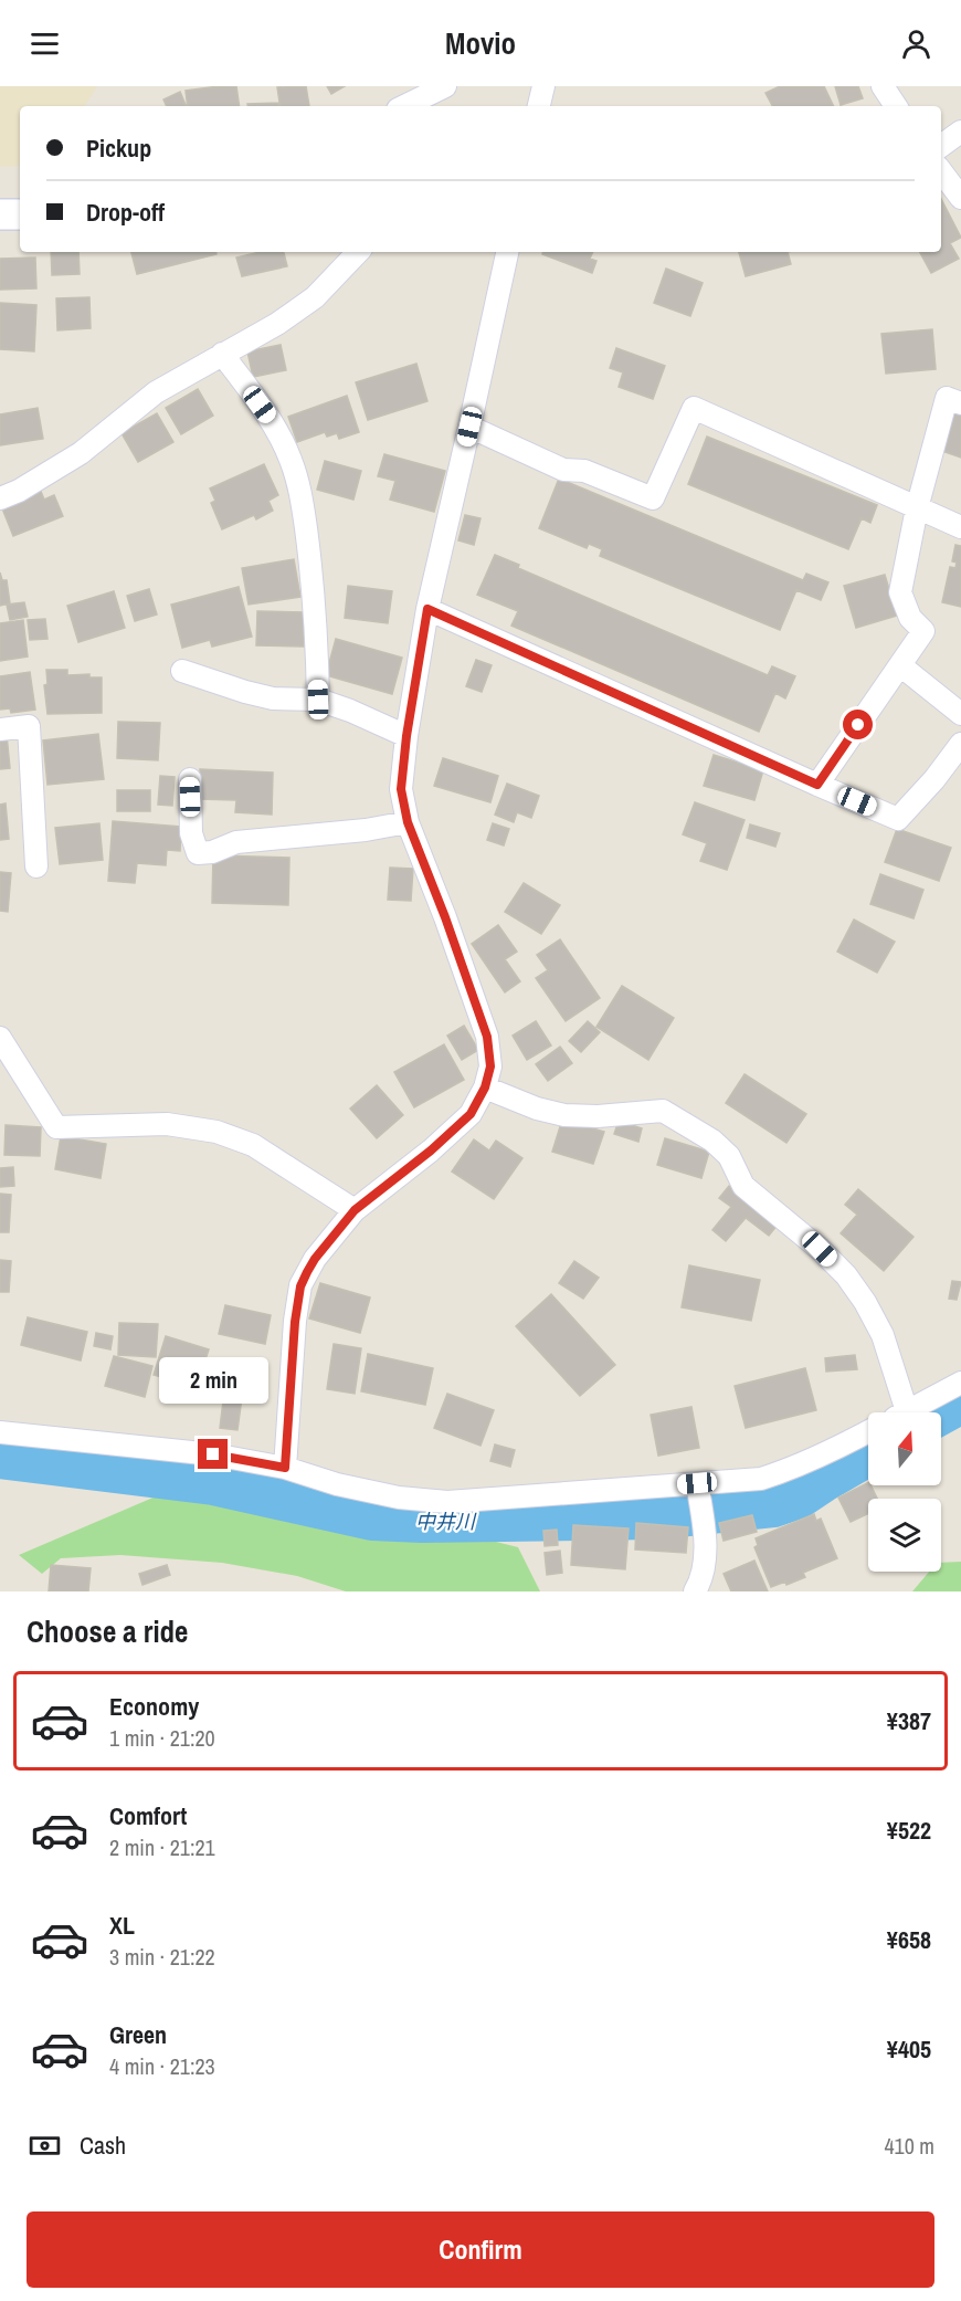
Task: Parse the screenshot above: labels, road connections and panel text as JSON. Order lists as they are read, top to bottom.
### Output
{
  "water": ["中井川"],
  "north": "top",
  "page": {
    "header": "Movio",
    "banner": ["Pickup", "Drop-off"],
    "bubble": "2 min",
    "heading": "Choose a ride",
    "list": [
      {
        "name": "Economy",
        "note": "1 min · 21:20",
        "value": "¥387"
      },
      {
        "name": "Comfort",
        "note": "2 min · 21:21",
        "value": "¥522"
      },
      {
        "name": "XL",
        "note": "3 min · 21:22",
        "value": "¥658"
      },
      {
        "name": "Green",
        "note": "4 min · 21:23",
        "value": "¥405"
      }
    ],
    "pay": ["Cash", "410 m"],
    "buttons": "Confirm"
  }
}
